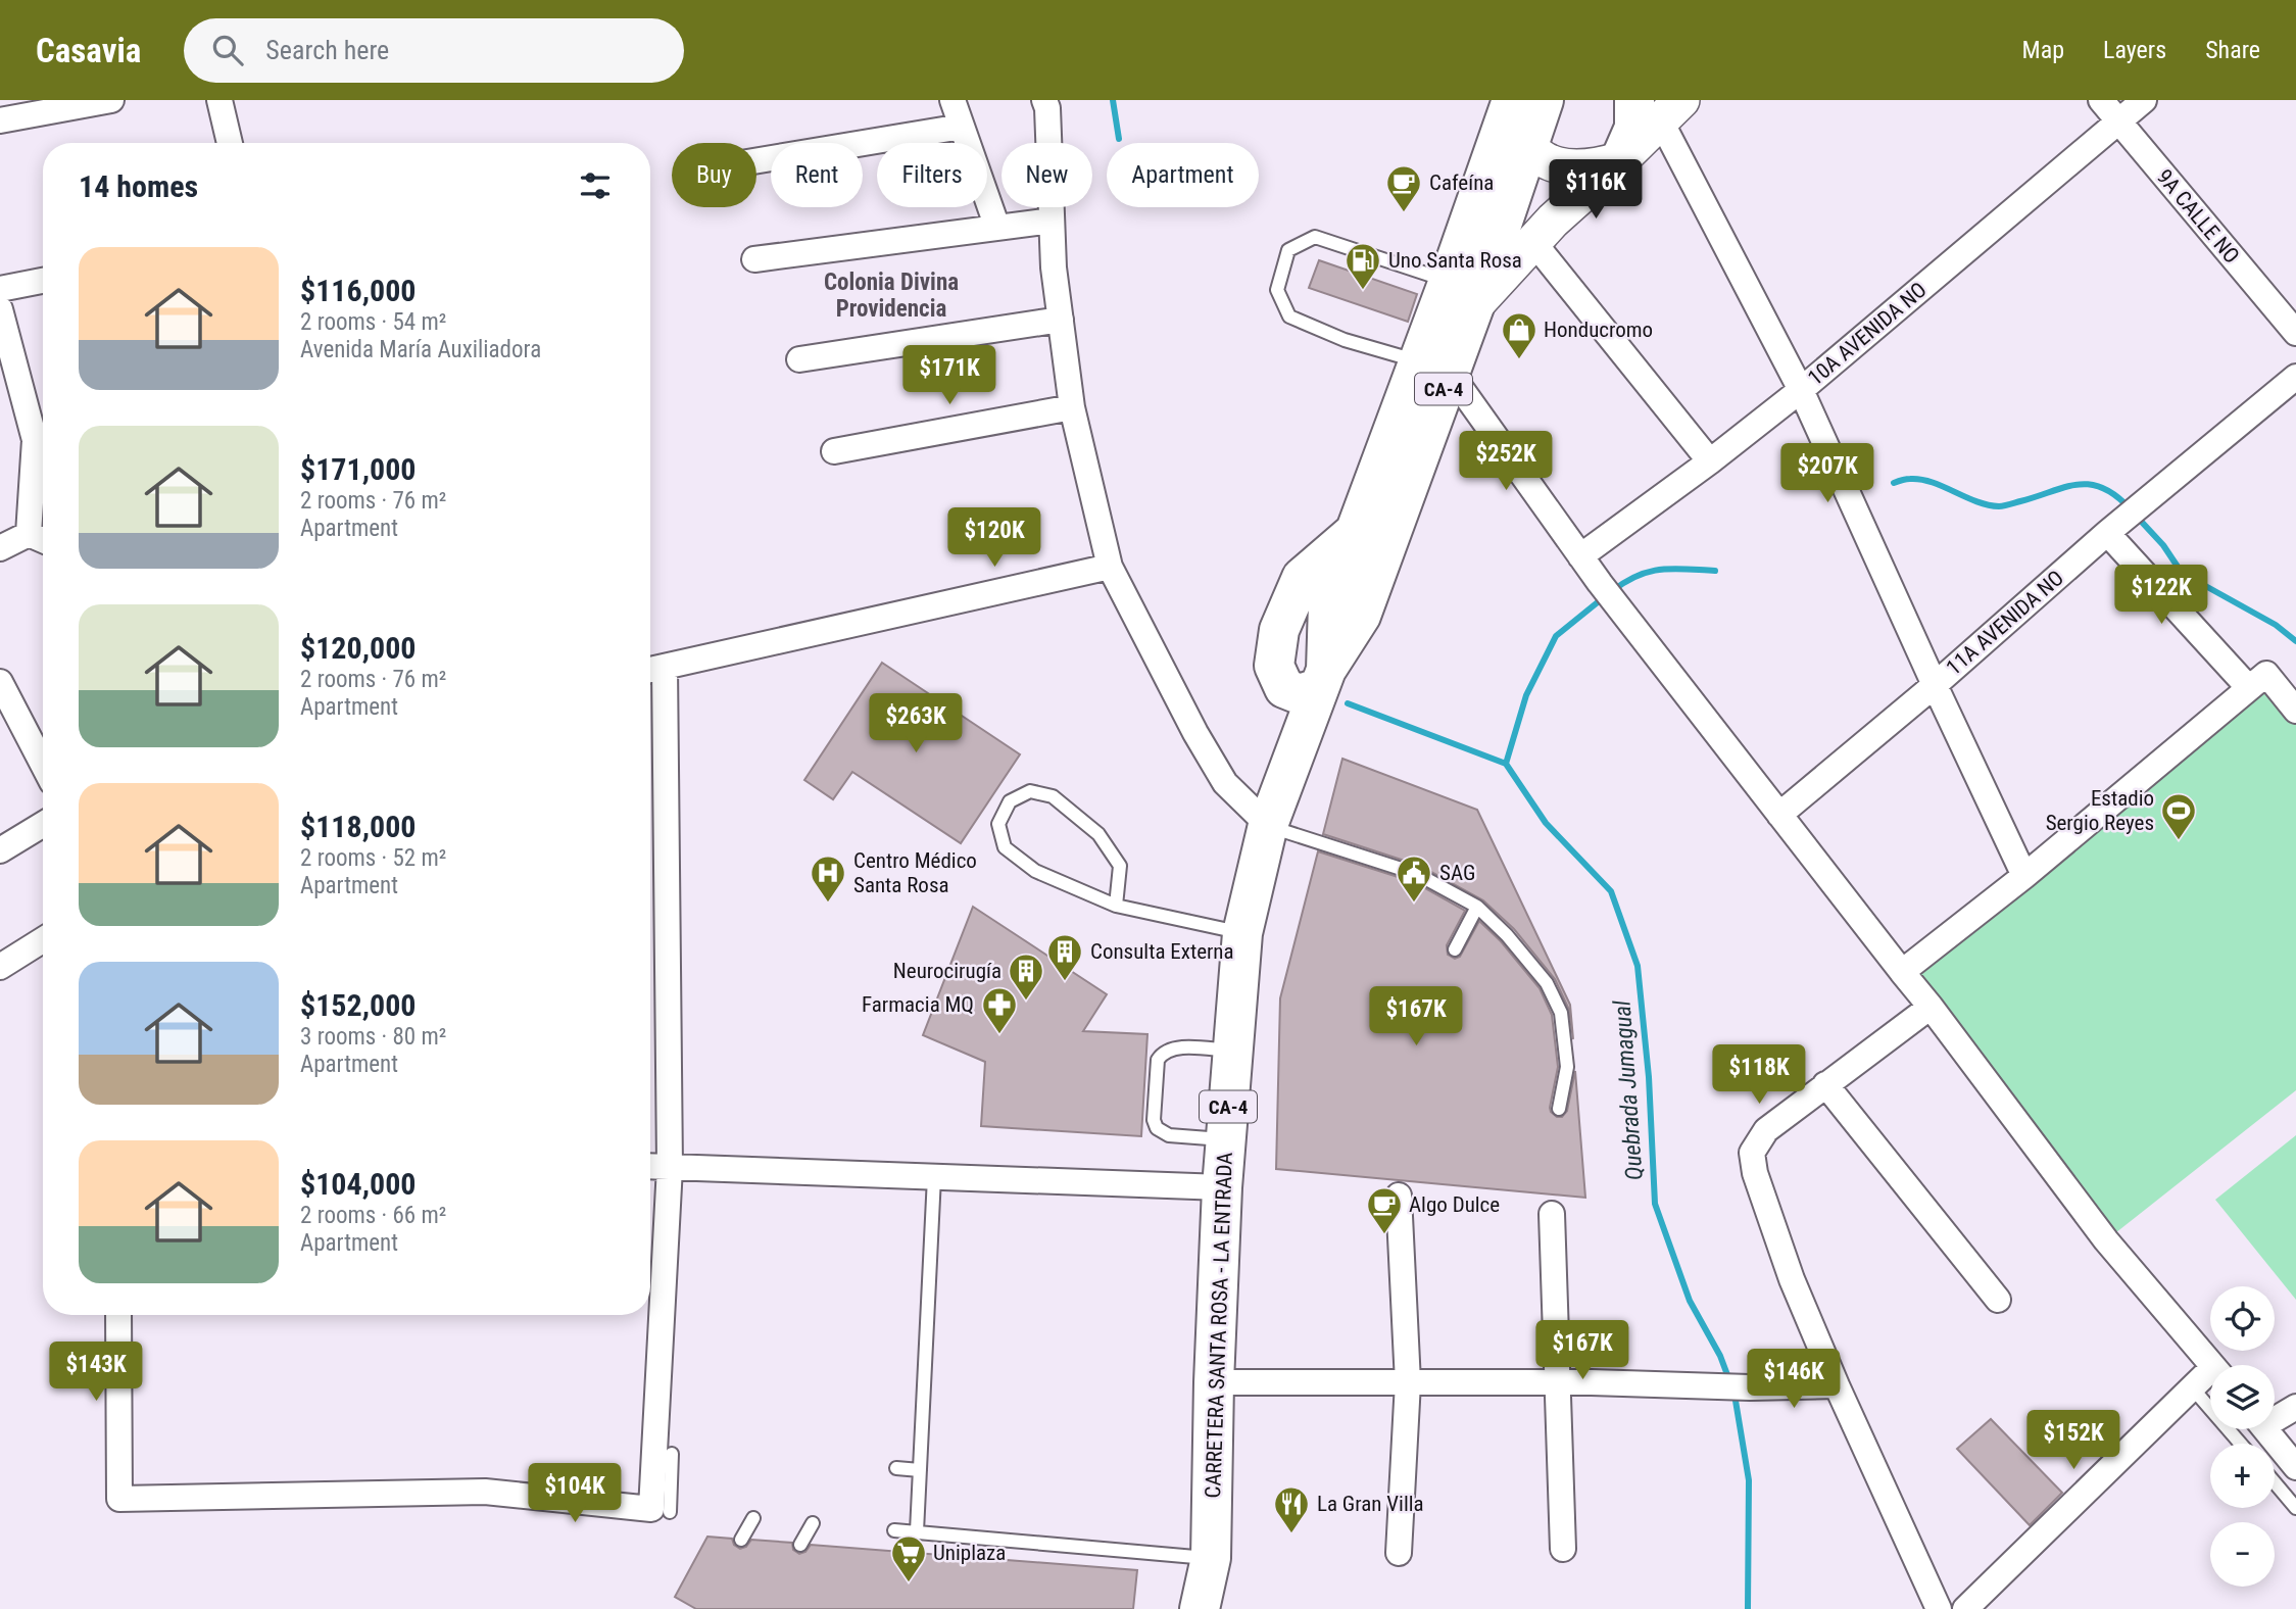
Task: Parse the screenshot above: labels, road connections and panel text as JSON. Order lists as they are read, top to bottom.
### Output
{
  "streets": {
    "main road": ["CA-4", "CARRETERA SANTA ROSA - LA ENTRADA"],
    "street": ["9A CALLE NO", "10A AVENIDA NO", "11A AVENIDA NO"]
  },
  "crossings": [
    ["9A CALLE NO", "10A AVENIDA NO"],
    ["CA-4", "CARRETERA SANTA ROSA - LA ENTRADA"]
  ],
  "districts": ["Colonia Divina Providencia"],
  "water": ["Quebrada Jumagual"],
  "places": {
    "cafe": ["Cafeína", "Algo Dulce"],
    "fuel station": ["Uno Santa Rosa"],
    "shop": ["Honducromo"],
    "sports": ["Estadio Sergio Reyes"],
    "hospital": ["Centro Médico Santa Rosa"],
    "public building": ["SAG"],
    "building": ["Consulta Externa", "Neurocirugía"],
    "pharmacy": ["Farmacia MQ"],
    "restaurant": ["La Gran Villa"],
    "supermarket": ["Uniplaza"]
  },
  "page": {
    "header": "Casavia",
    "search": "Search here",
    "nav": ["Map", "Layers", "Share"],
    "chip": [
      "Buy",
      "Rent",
      "Filters",
      "New",
      "Apartment"
    ],
    "heading": "14 homes",
    "price": [
      "$116K",
      "$171K",
      "$252K",
      "$207K",
      "$120K",
      "$122K",
      "$263K",
      "$167K",
      "$118K",
      "$167K",
      "$143K",
      "$146K",
      "$152K",
      "$104K"
    ],
    "list": [
      {
        "name": "$116,000",
        "note": "2 rooms · 54 m² · Avenida María Auxiliadora"
      },
      {
        "name": "$171,000",
        "note": "2 rooms · 76 m² · Apartment"
      },
      {
        "name": "$120,000",
        "note": "2 rooms · 76 m² · Apartment"
      },
      {
        "name": "$118,000",
        "note": "2 rooms · 52 m² · Apartment"
      },
      {
        "name": "$152,000",
        "note": "3 rooms · 80 m² · Apartment"
      },
      {
        "name": "$104,000",
        "note": "2 rooms · 66 m² · Apartment"
      }
    ],
    "map_buttons": ["+", "−"]
  }
}
